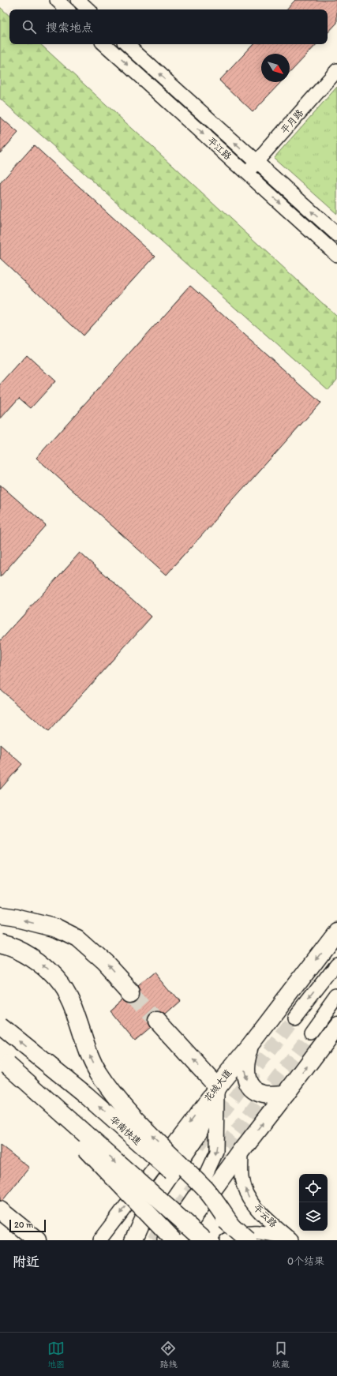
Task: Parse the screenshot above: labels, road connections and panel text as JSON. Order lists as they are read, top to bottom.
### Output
{
  "streets": {
    "main road": ["花城大道", "华南快速"],
    "street": ["平月路", "平江路", "平云路"]
  },
  "crossings": [
    ["平月路", "平江路"]
  ],
  "one_way": ["平云路"],
  "scale_bar": "20 m",
  "north": "bottom right",
  "page": {
    "search": "搜索地点",
    "scale": "20 m",
    "heading": ["附近", "0个结果"],
    "nav": ["地图", "路线", "收藏"]
  }
}
